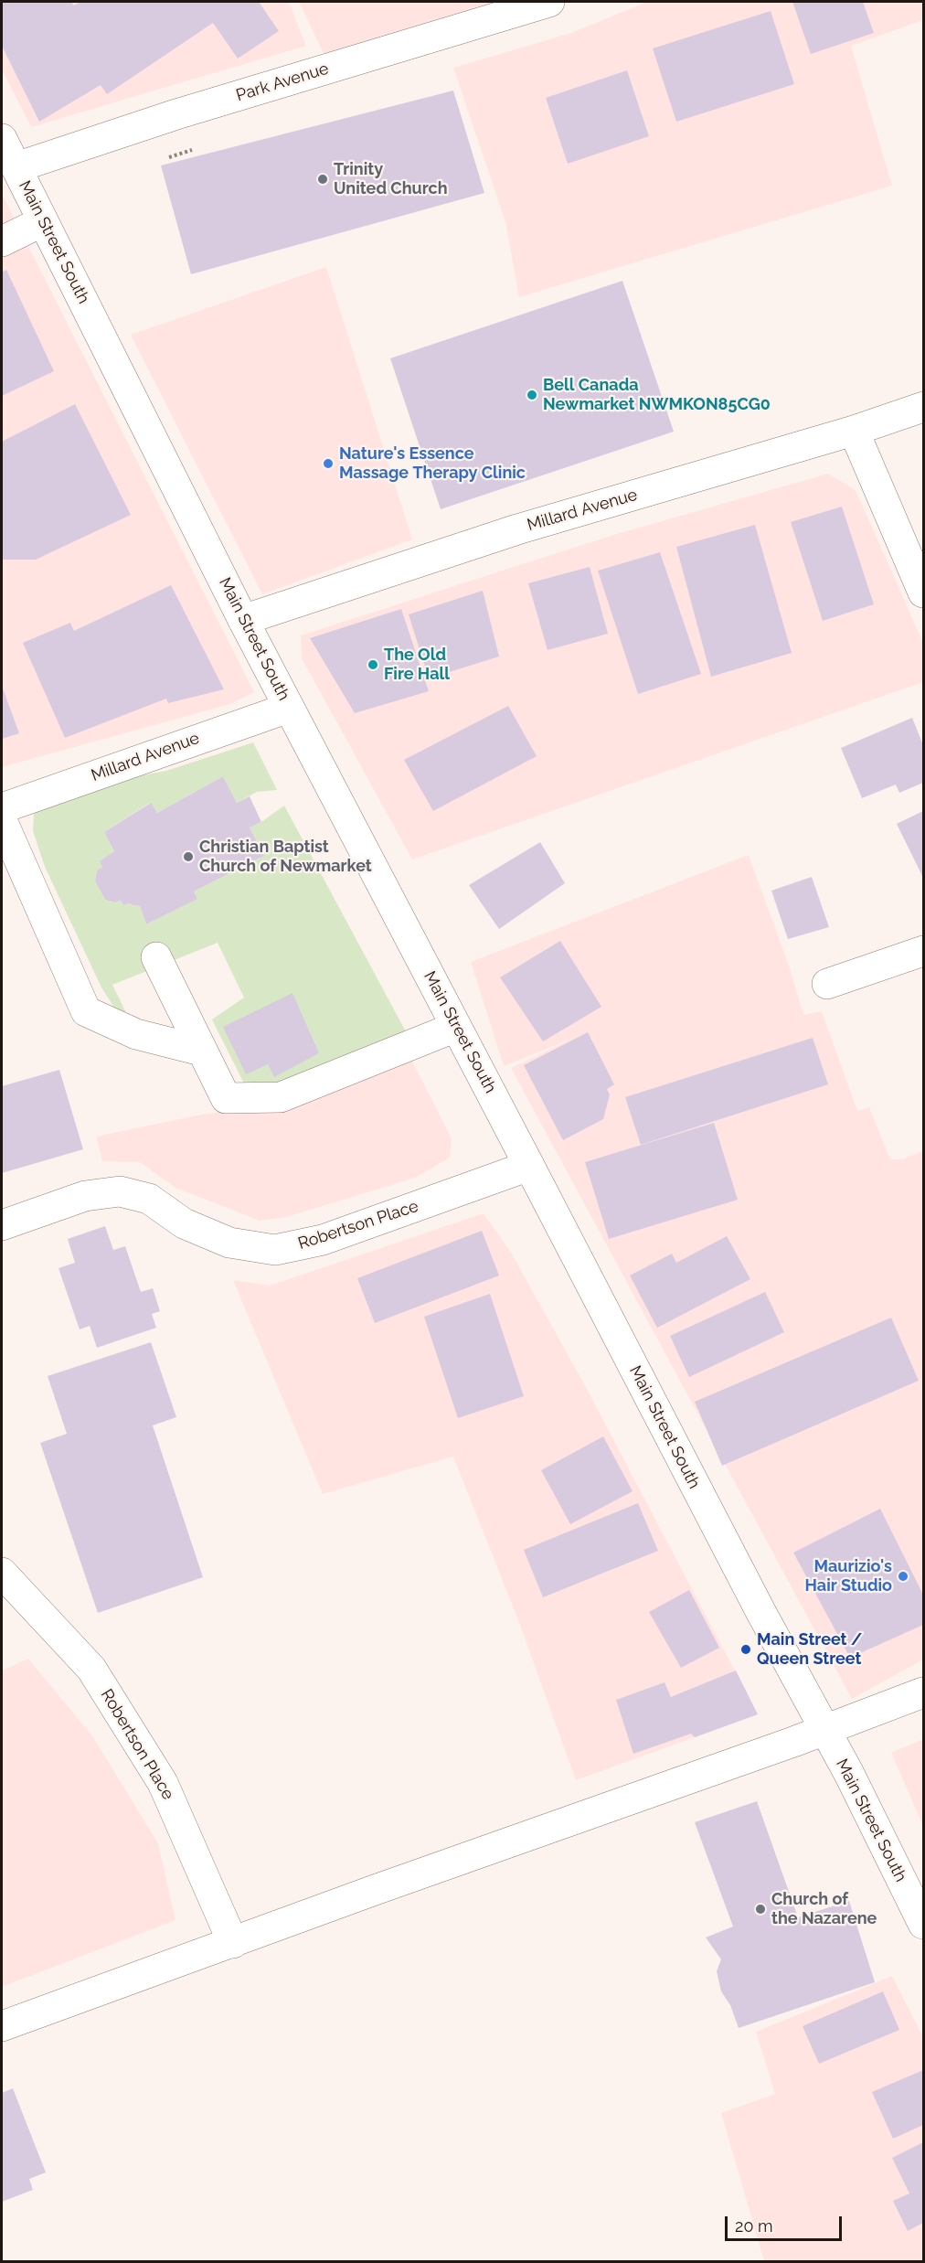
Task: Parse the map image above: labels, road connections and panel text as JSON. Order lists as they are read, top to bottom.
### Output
{
  "streets": {
    "main road": [
      "Park Avenue",
      "Main Street South",
      "Millard Avenue",
      "Robertson Place"
    ]
  },
  "crossings": [
    ["Park Avenue", "Main Street South"],
    ["Main Street South", "Millard Avenue"],
    ["Main Street South", "Robertson Place"]
  ],
  "places": [
    "Trinity United Church",
    "Bell Canada Newmarket NWMKON85CG0",
    "Nature's Essence Massage Therapy Clinic",
    "The Old Fire Hall",
    "Christian Baptist Church of Newmarket",
    "Maurizio's Hair Studio",
    "Main Street / Queen Street",
    "Church of the Nazarene"
  ],
  "scale_bar": "20 m"
}
